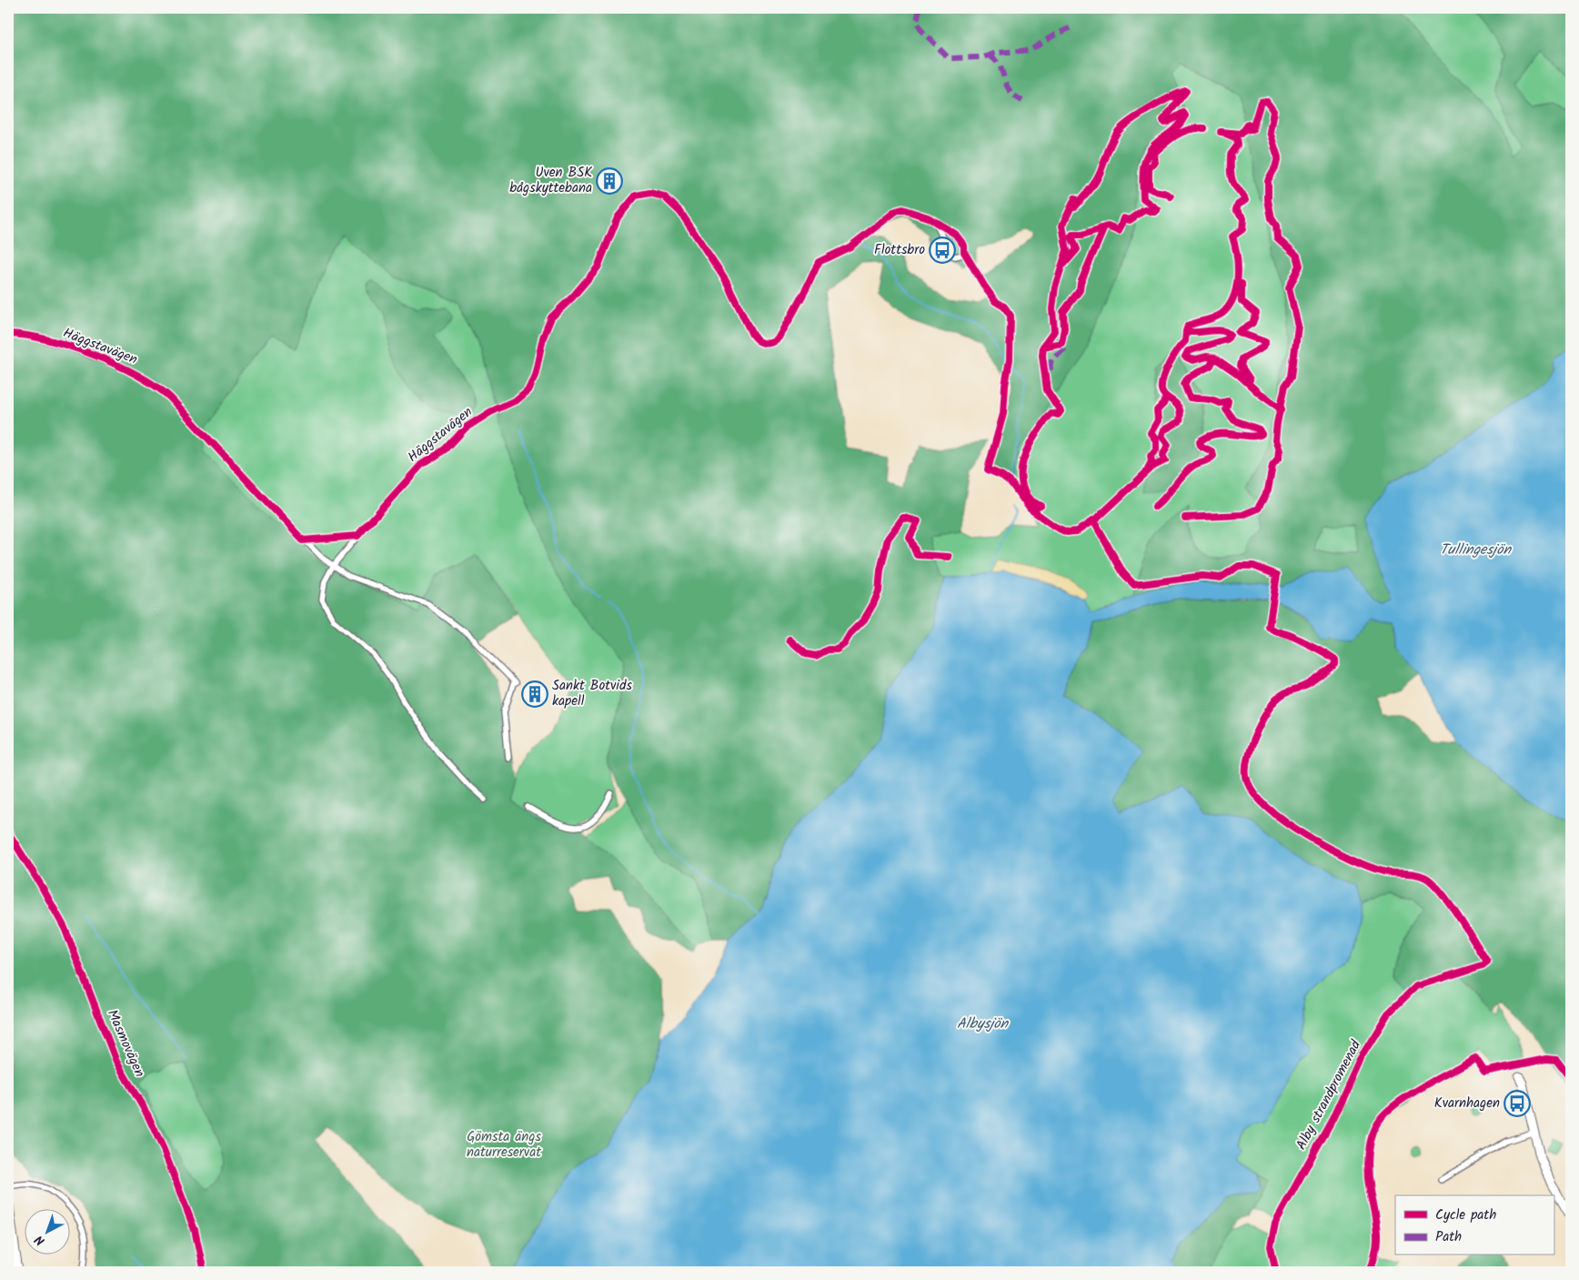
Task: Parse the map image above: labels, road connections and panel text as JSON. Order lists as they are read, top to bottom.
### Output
{
  "streets": {
    "street": ["Häggstavägen", "Masmovägen"],
    "cycle path": ["Alby strandpromenad"]
  },
  "water": ["Tullingesjön", "Albysjön"],
  "parks": ["Gömsta ängs naturreservat"],
  "places": {
    "building": ["Uven BSK bågskyttebana", "Sankt Botvids kapell"],
    "bus stop": ["Flottsbro", "Kvarnhagen"]
  },
  "legend": ["Cycle path", "Path"],
  "north": "bottom left"
}
